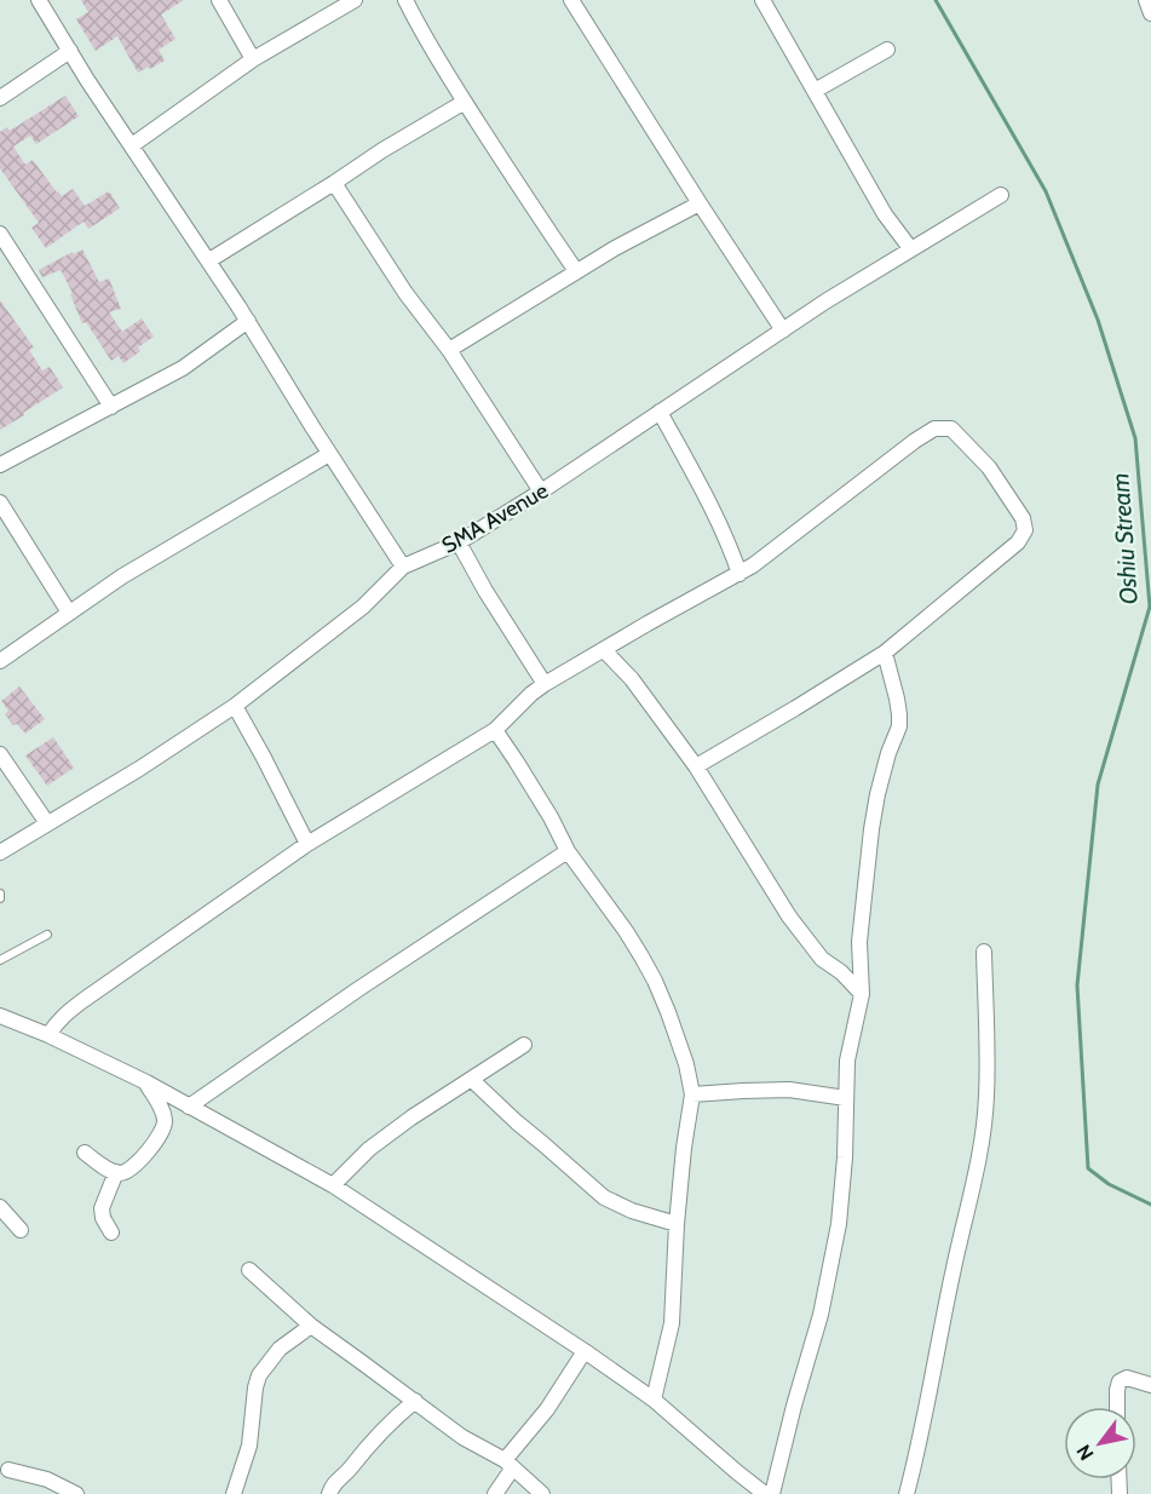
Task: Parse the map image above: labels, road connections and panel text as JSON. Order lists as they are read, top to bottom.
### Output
{
  "streets": {
    "street": ["SMA Avenue"]
  },
  "water": ["Oshiu Stream"],
  "north": "bottom left"
}
